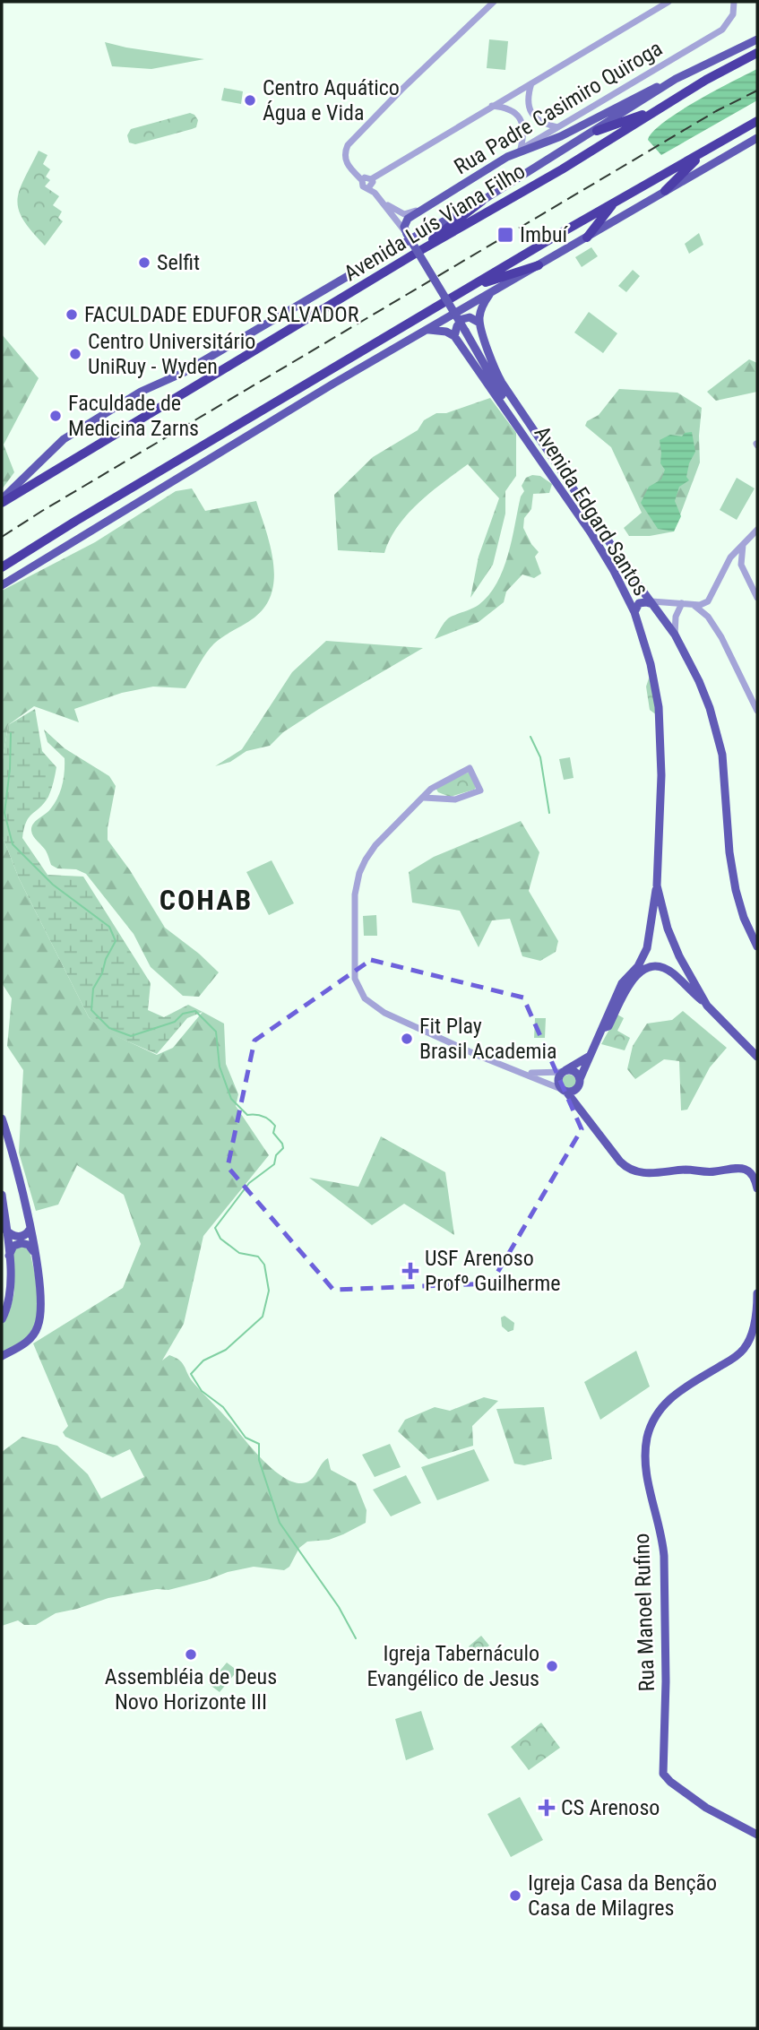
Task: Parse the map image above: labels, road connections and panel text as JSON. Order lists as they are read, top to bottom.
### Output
{
  "streets": {
    "highway": ["Avenida Luís Viana Filho"],
    "main road": ["Rua Padre Casimiro Quiroga", "Avenida Edgard Santos", "Rua Manoel Rufino"]
  },
  "districts": ["COHAB"],
  "places": {
    "other": [
      "Centro Aquático Água e Vida",
      "Selfit",
      "FACULDADE EDUFOR SALVADOR",
      "Centro Universitário UniRuy - Wyden",
      "Faculdade de Medicina Zarns",
      "Fit Play Brasil Academia",
      "Assembléia de Deus Novo Horizonte III",
      "Igreja Tabernáculo Evangélico de Jesus",
      "Igreja Casa da Benção Casa de Milagres"
    ],
    "transit": ["Imbuí"],
    "health": ["USF Arenoso Profº Guilherme", "CS Arenoso"]
  }
}
